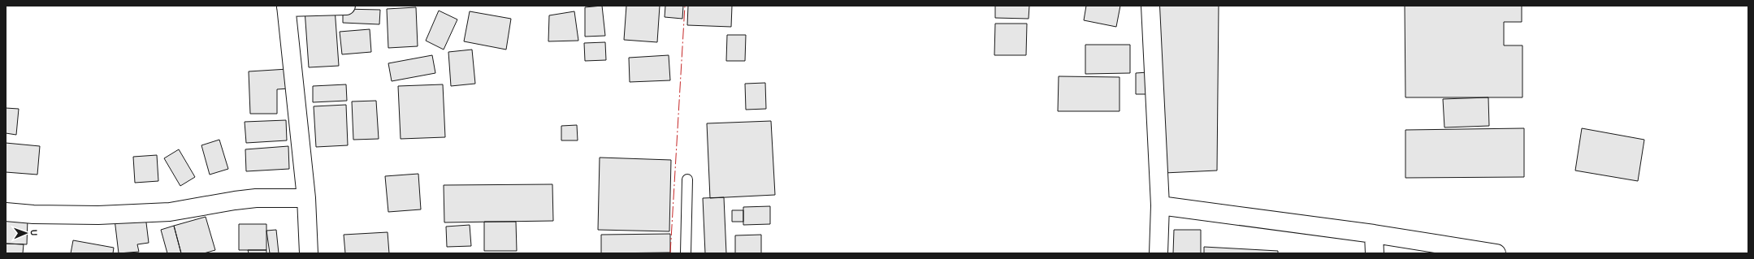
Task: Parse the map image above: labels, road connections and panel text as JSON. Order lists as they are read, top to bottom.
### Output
{
  "north": "right"
}
